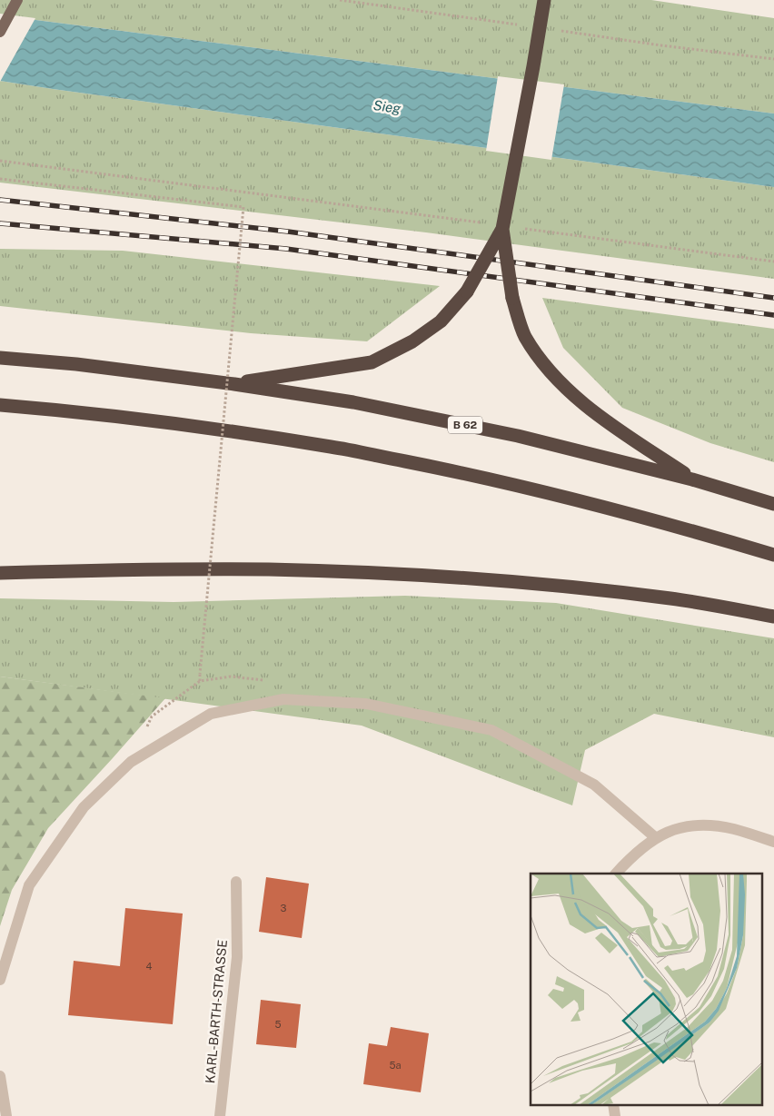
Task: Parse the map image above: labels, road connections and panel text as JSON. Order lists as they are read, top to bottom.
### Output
{
  "streets": {
    "highway": ["B 62"],
    "street": ["KARL-BARTH-STRASSE"]
  },
  "water": ["Sieg"],
  "house_numbers": [
    "3",
    "4",
    "5",
    "5a"
  ]
}
